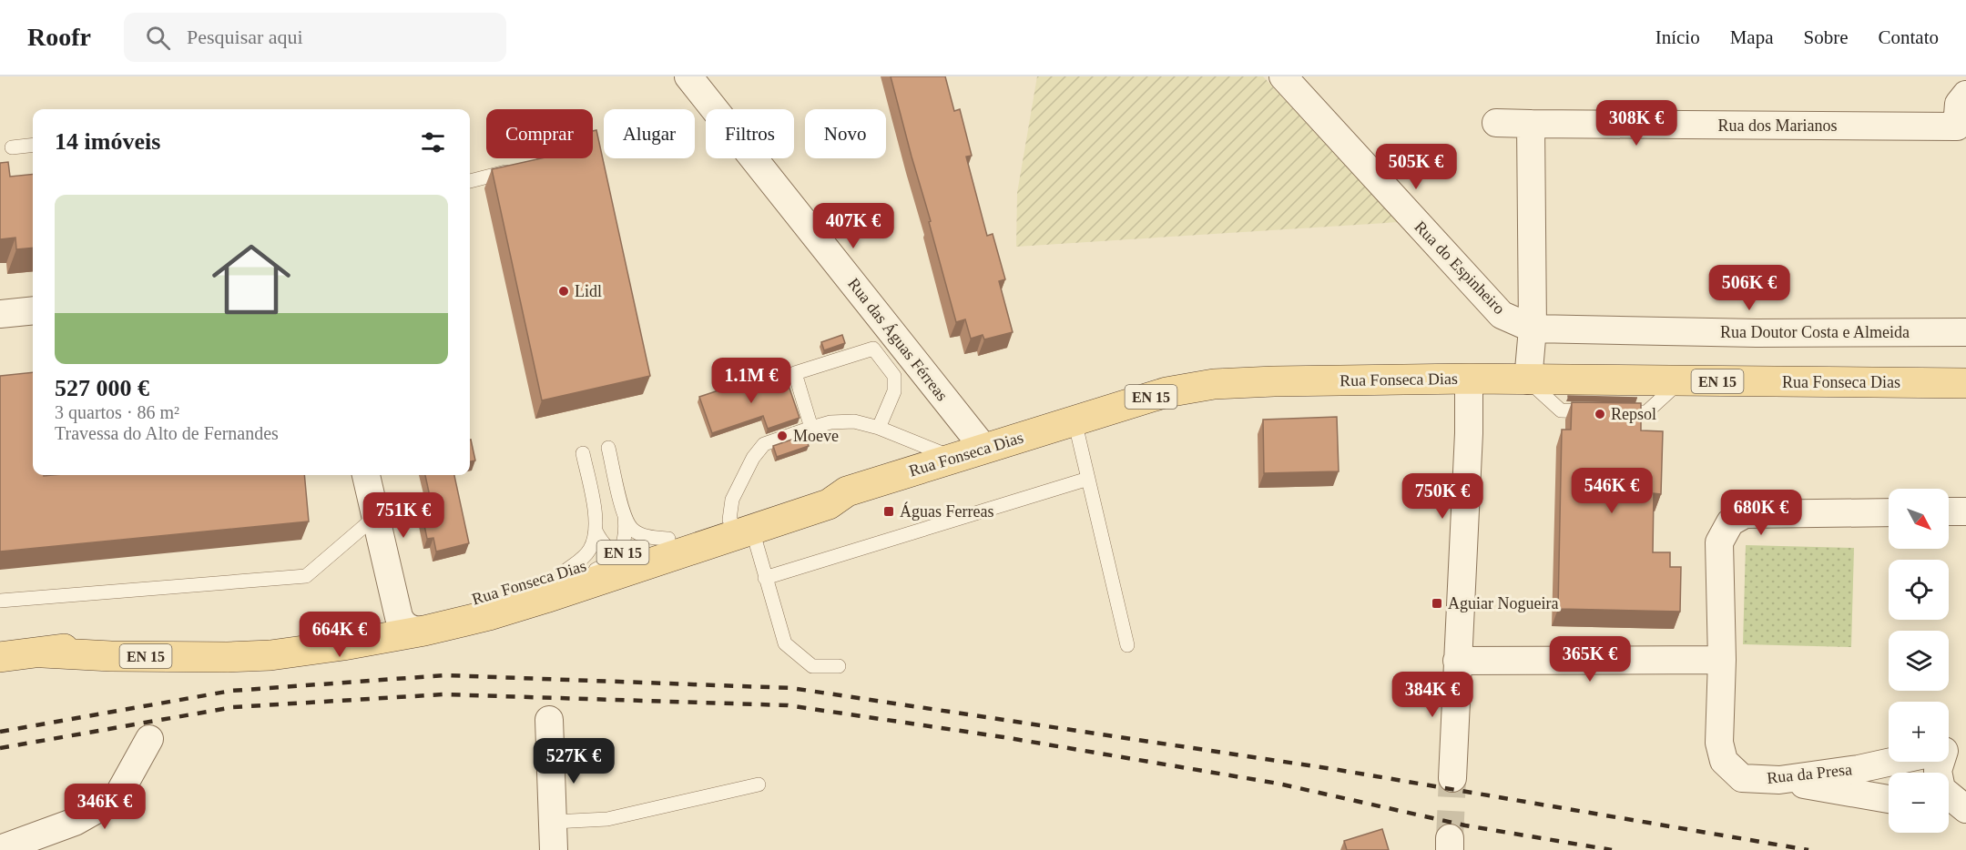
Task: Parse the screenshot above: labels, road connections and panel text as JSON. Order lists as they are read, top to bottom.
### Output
{
  "streets": {
    "main road": ["Rua Fonseca Dias", "EN 15"],
    "street": [
      "Rua dos Marianos",
      "Rua do Espinheiro",
      "Rua Doutor Costa e Almeida",
      "Rua das Águas Férreas",
      "Rua da Presa"
    ]
  },
  "crossings": [
    ["Rua do Espinheiro", "Rua Doutor Costa e Almeida"],
    ["Rua das Águas Férreas", "Rua Fonseca Dias"]
  ],
  "places": {
    "other": ["Lidl", "Repsol", "Moeve"],
    "transit": ["Águas Ferreas", "Aguiar Nogueira"]
  },
  "north": "bottom right",
  "page": {
    "header": "Roofr",
    "search": "Pesquisar aqui",
    "nav": [
      "Início",
      "Mapa",
      "Sobre",
      "Contato"
    ],
    "price": [
      "308K €",
      "505K €",
      "407K €",
      "506K €",
      "1.1M €",
      "546K €",
      "750K €",
      "680K €",
      "751K €",
      "664K €",
      "365K €",
      "384K €",
      "527K €",
      "346K €"
    ],
    "chip": [
      "Comprar",
      "Alugar",
      "Filtros",
      "Novo"
    ],
    "heading": "14 imóveis",
    "list": [
      {
        "name": "527 000 €",
        "note": "3 quartos · 86 m² · Travessa do Alto de Fernandes"
      }
    ],
    "map_buttons": ["+", "−"]
  }
}
